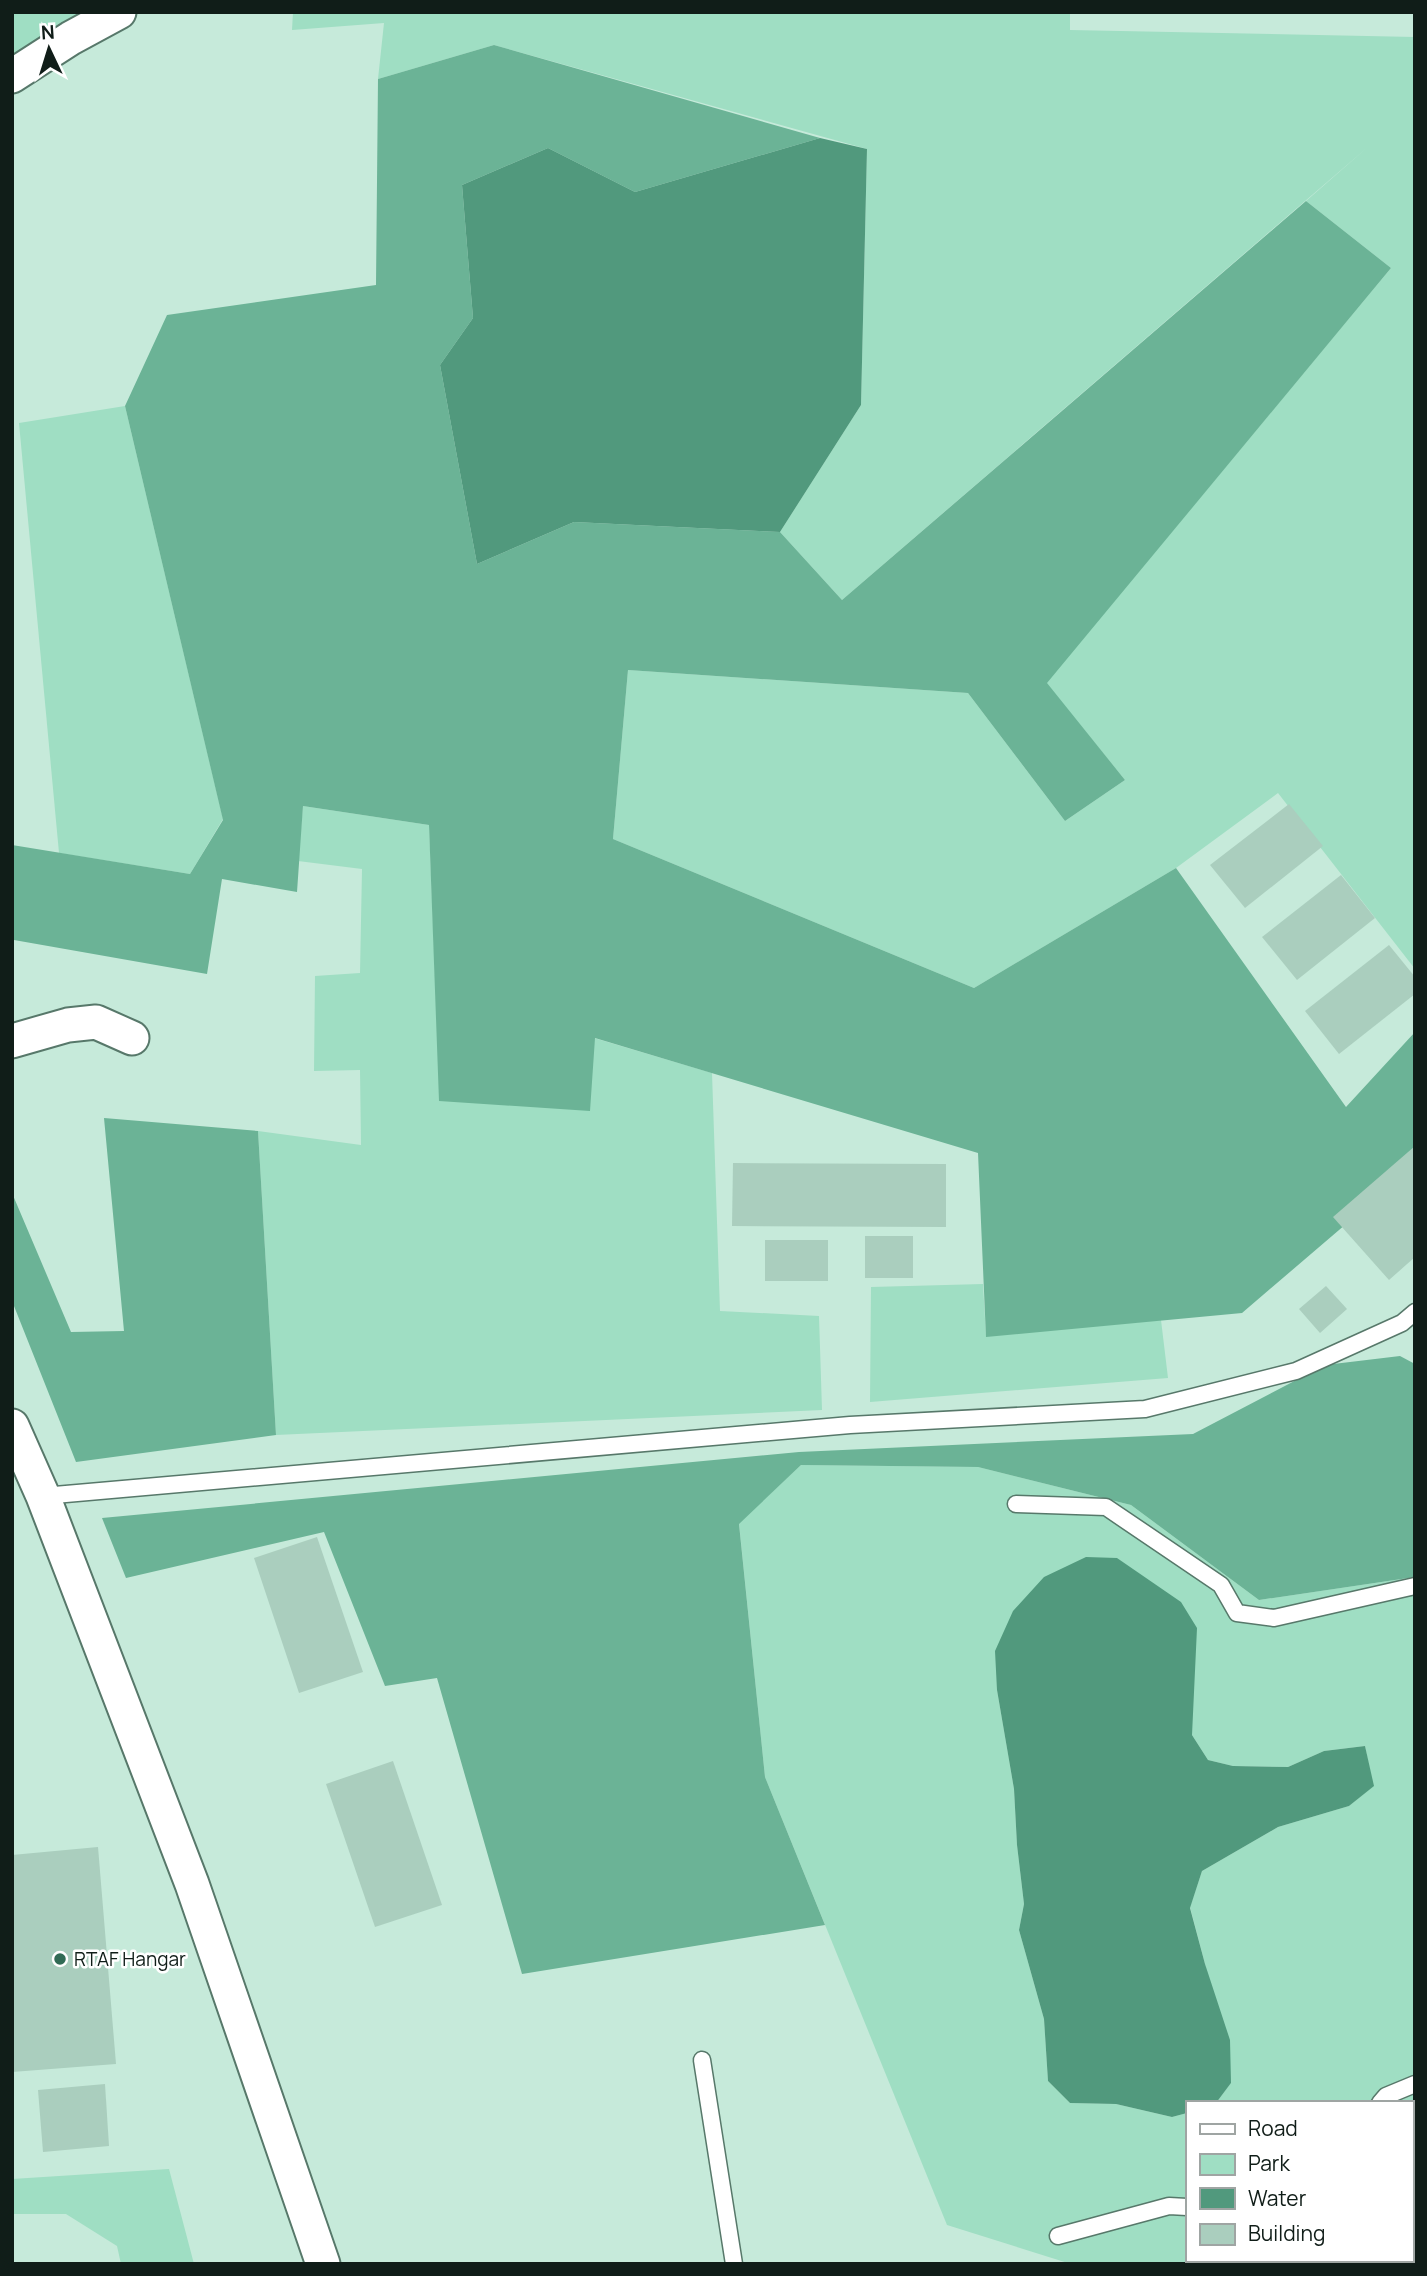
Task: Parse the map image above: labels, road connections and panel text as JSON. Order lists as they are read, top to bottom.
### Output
{
  "places": ["RTAF Hangar"],
  "legend": [
    "Road",
    "Park",
    "Water",
    "Building"
  ],
  "north": "top"
}
